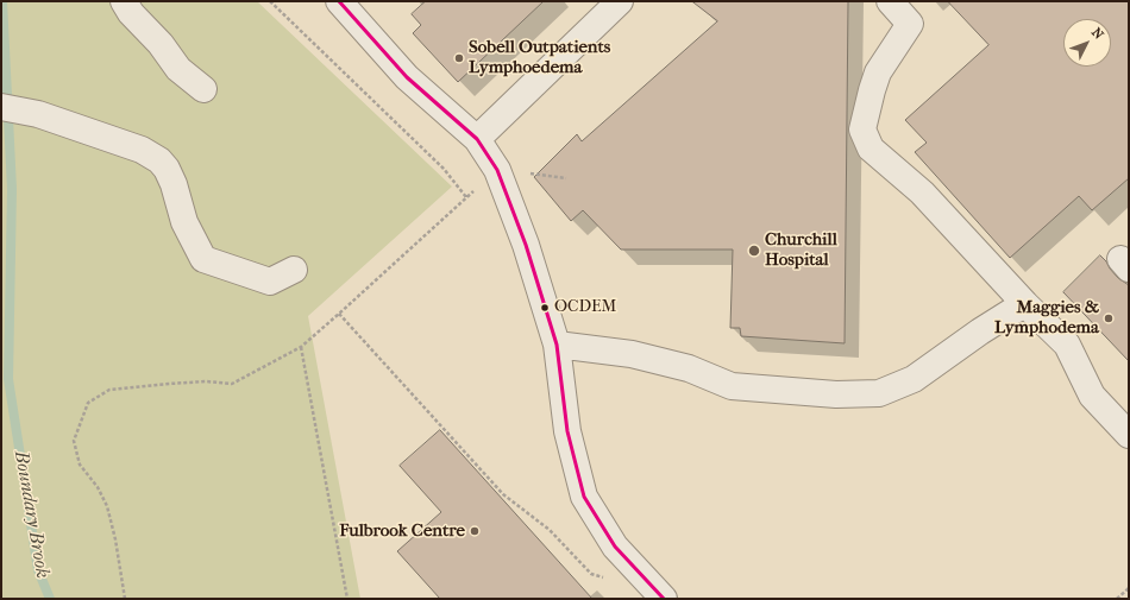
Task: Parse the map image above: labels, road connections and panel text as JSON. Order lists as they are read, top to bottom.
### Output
{
  "water": ["Boundary Brook"],
  "places": [
    "Sobell Outpatients Lymphoedema",
    "Churchill Hospital",
    "OCDEM",
    "Maggies & Lymphodema",
    "Fulbrook Centre"
  ],
  "north": "top right"
}
